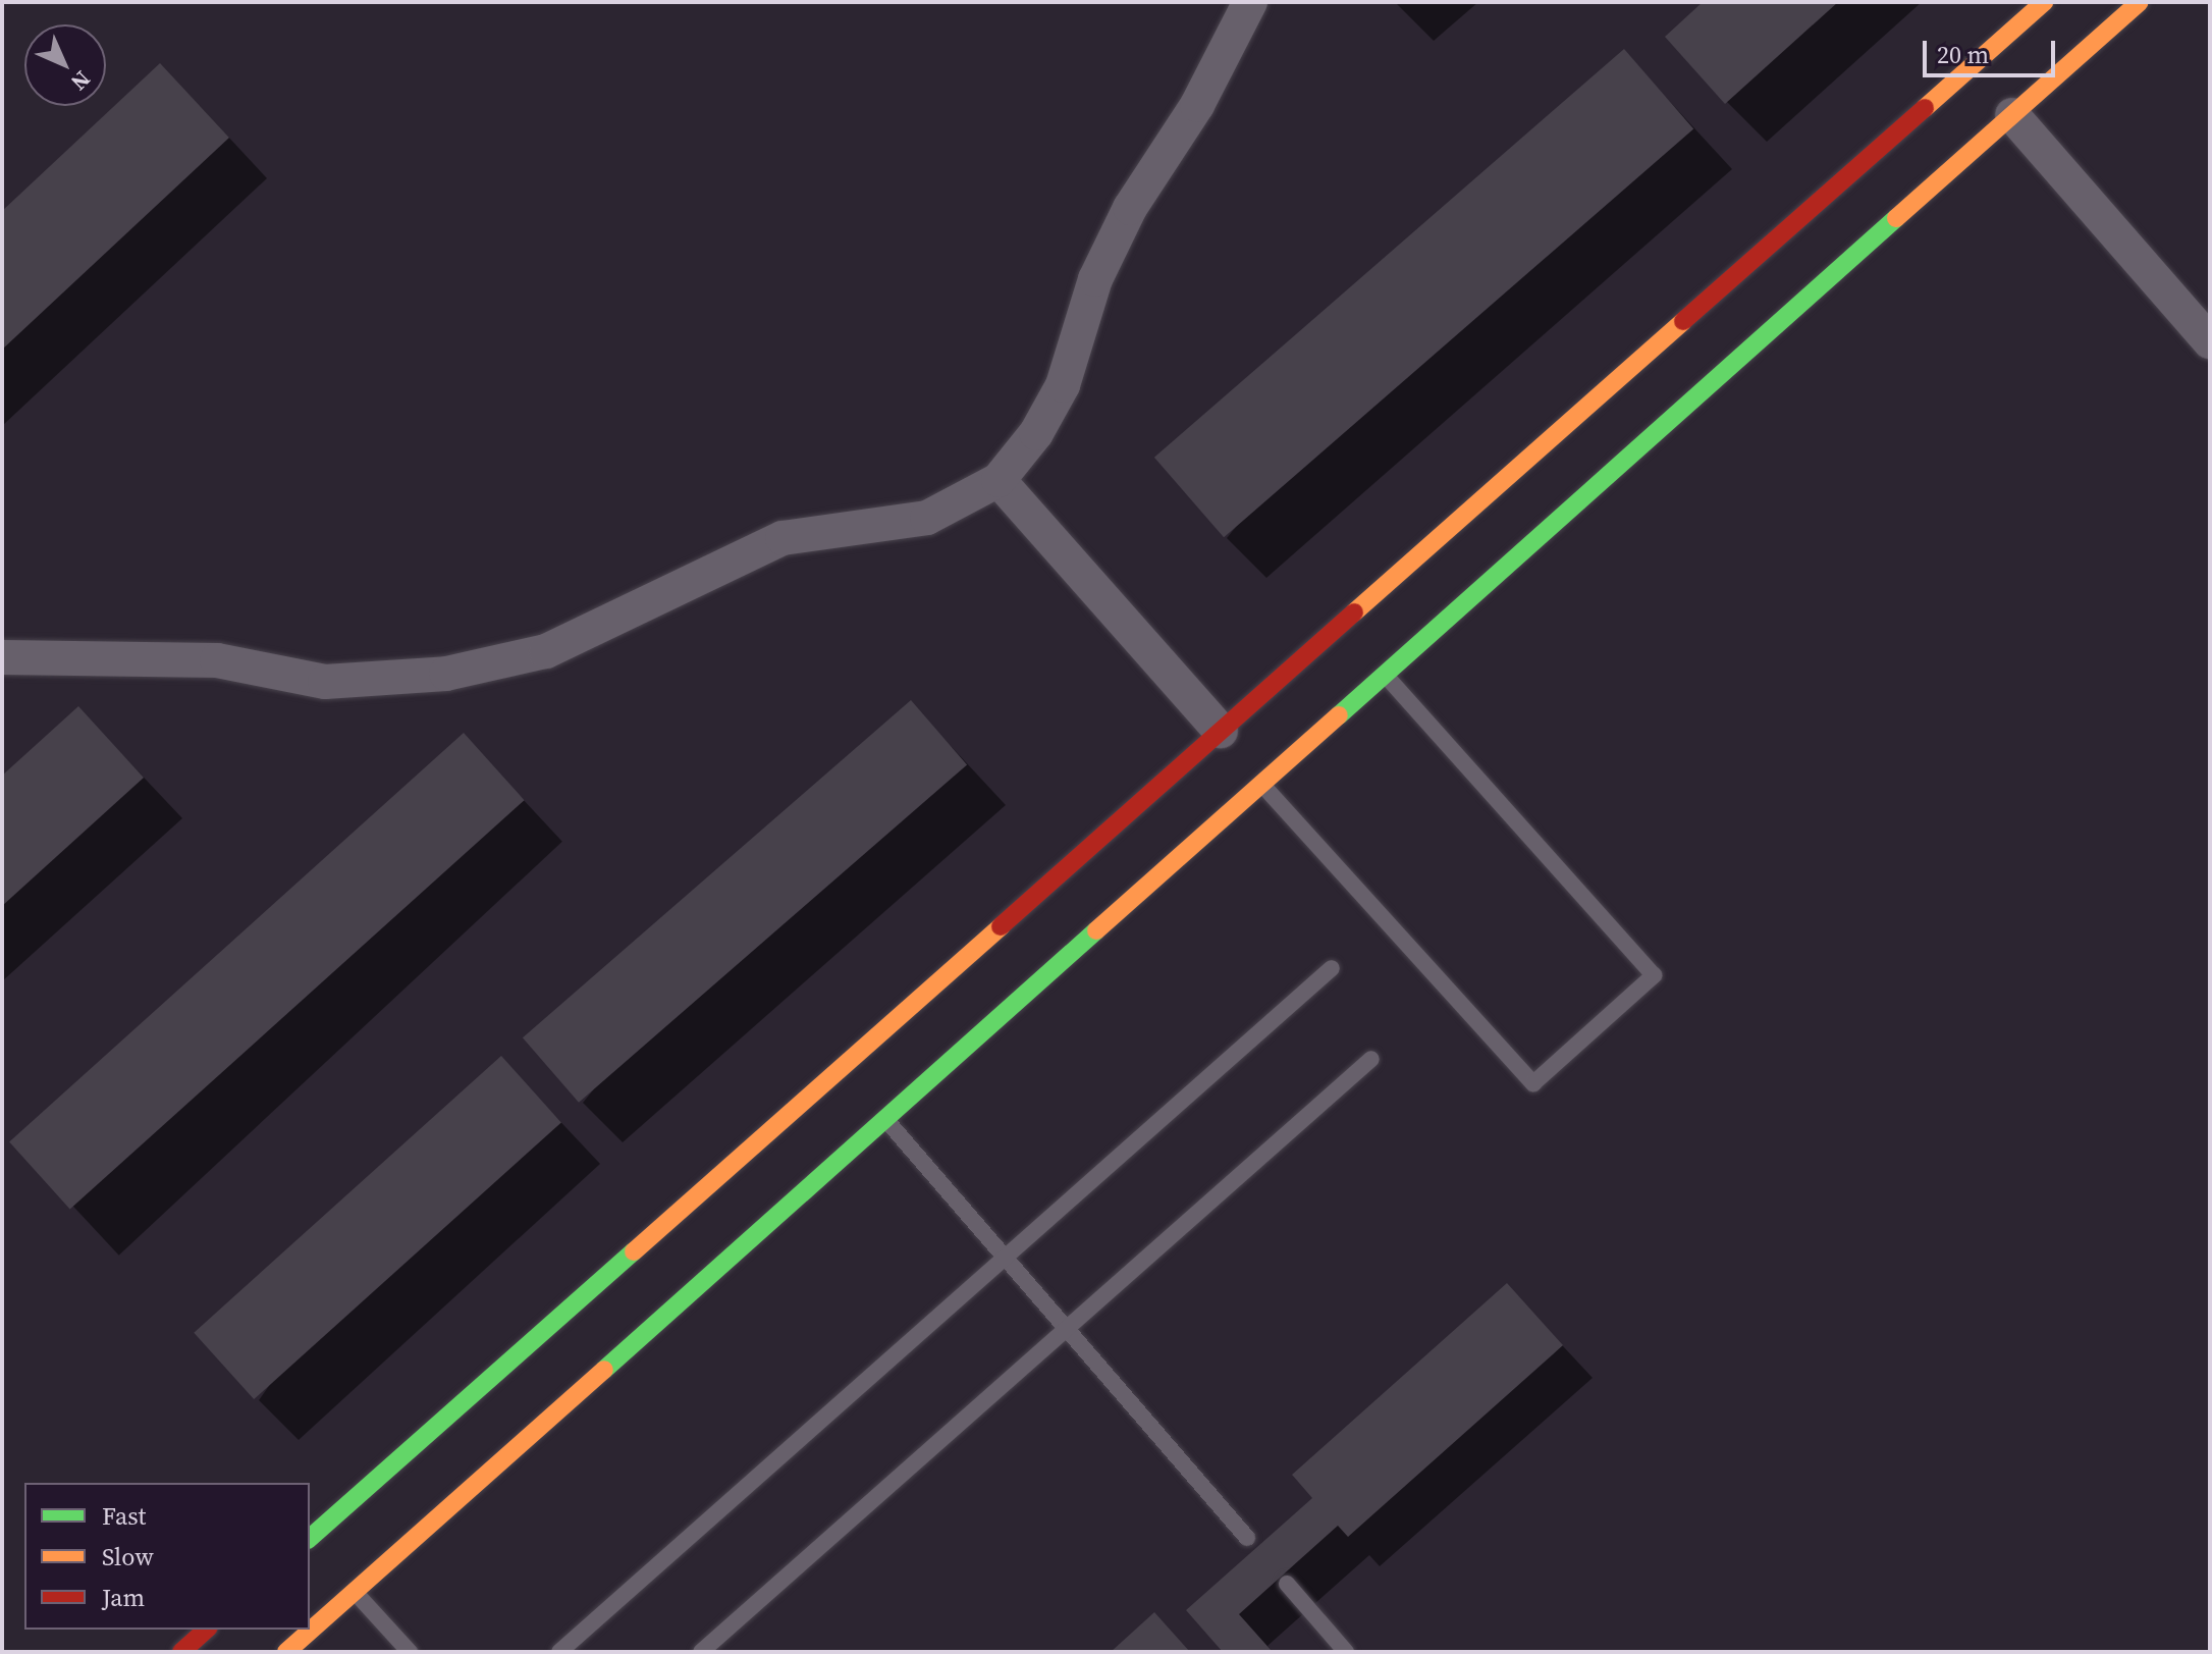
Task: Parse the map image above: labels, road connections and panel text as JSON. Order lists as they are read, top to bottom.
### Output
{
  "legend": ["Fast", "Slow", "Jam"],
  "scale_bar": "20 m",
  "north": "bottom right"
}
